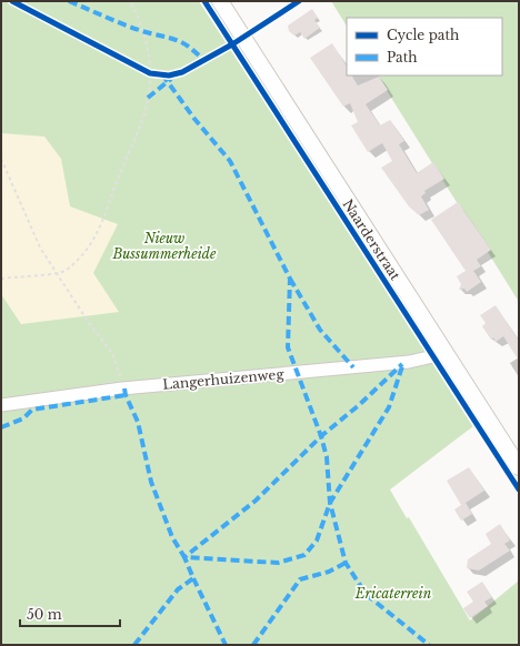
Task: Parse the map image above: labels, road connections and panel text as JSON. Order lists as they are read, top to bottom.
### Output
{
  "streets": {
    "street": ["Naarderstraat", "Langerhuizenweg"]
  },
  "crossings": [
    ["Naarderstraat", "Langerhuizenweg"]
  ],
  "parks": ["Nieuw Bussummerheide", "Ericaterrein"],
  "legend": ["Cycle path", "Path"],
  "scale_bar": "50 m"
}
